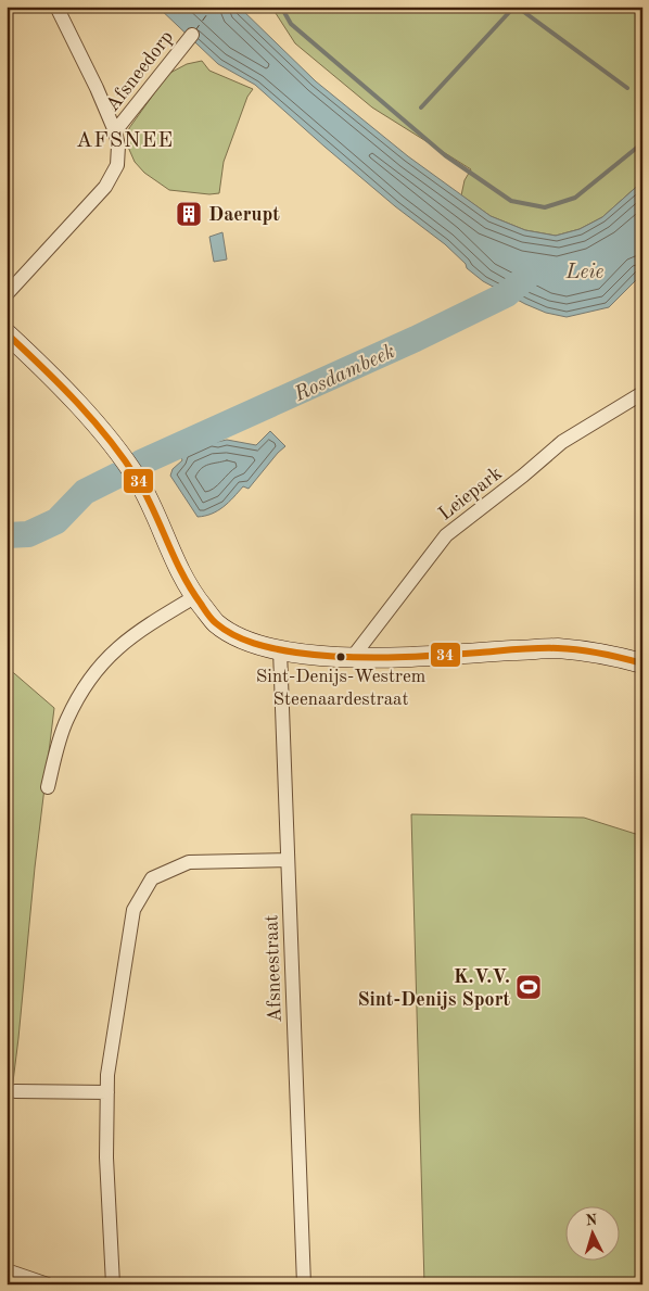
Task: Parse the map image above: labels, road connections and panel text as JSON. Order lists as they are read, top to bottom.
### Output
{
  "streets": {
    "street": ["Afsneedorp", "Leiepark", "Afsneestraat"]
  },
  "districts": ["AFSNEE"],
  "water": ["Leie", "Rosdambeek"],
  "places": {
    "building": ["Daerupt"],
    "other": ["Sint-Denijs-Westrem Steenaardestraat"],
    "sports": ["K.V.V. Sint-Denijs Sport"]
  },
  "lines": ["transit line 34"],
  "north": "top"
}
